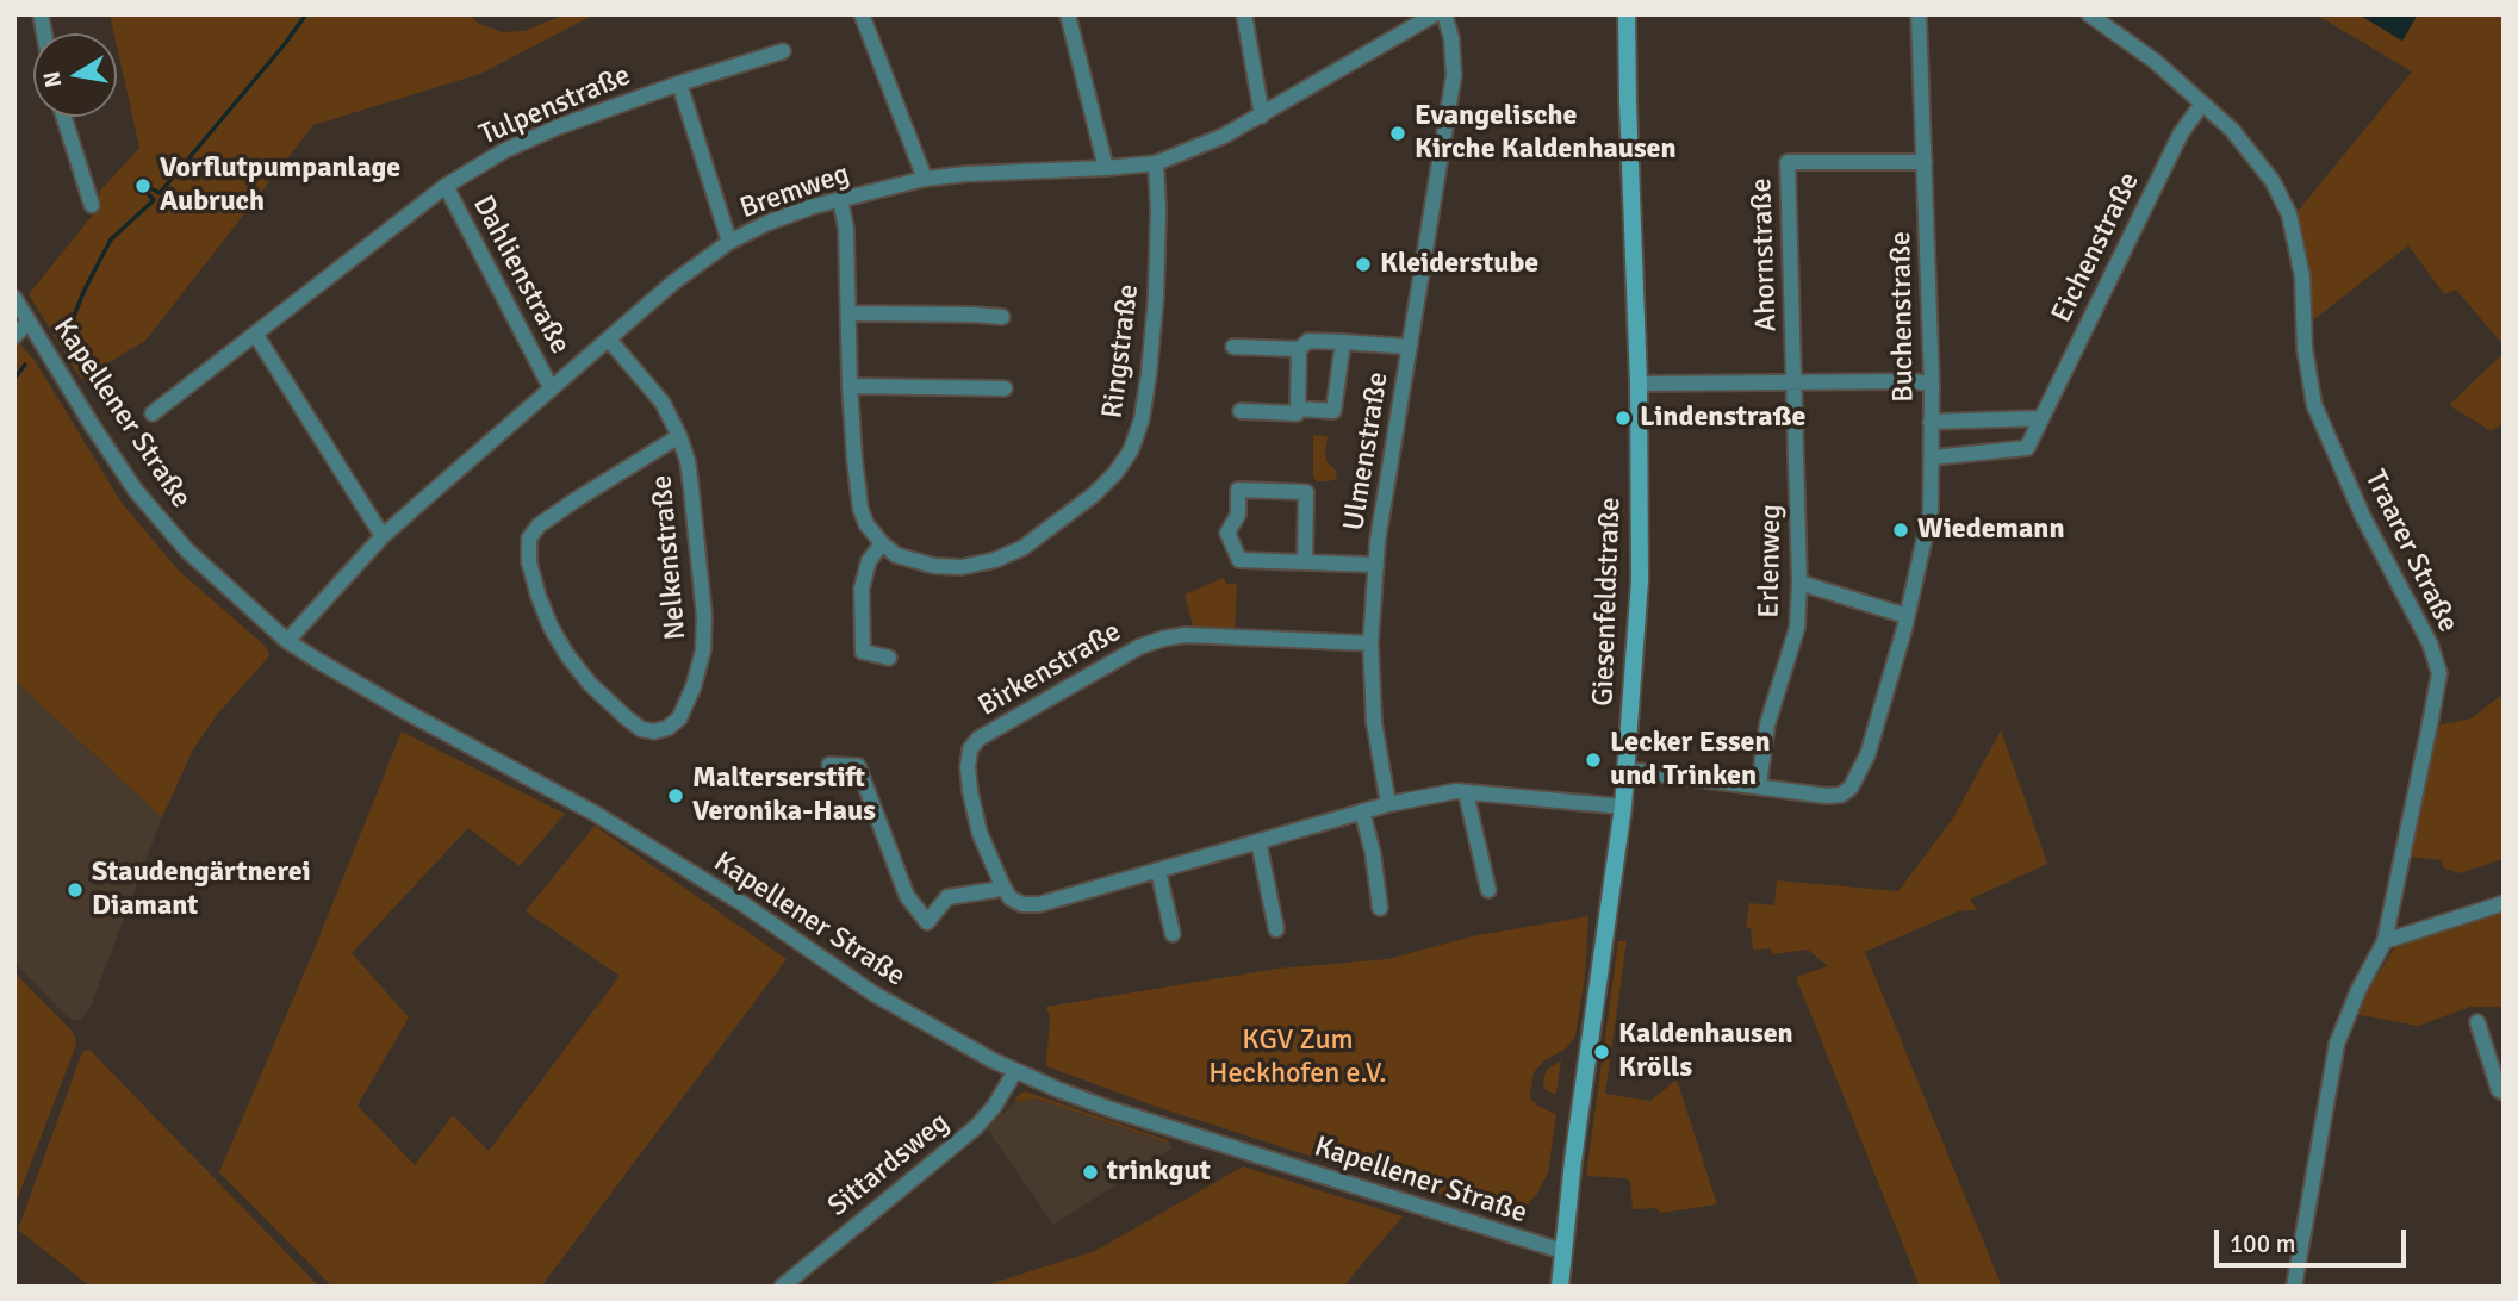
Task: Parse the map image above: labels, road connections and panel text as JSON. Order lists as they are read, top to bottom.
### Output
{
  "streets": {
    "main road": ["Giesenfeldstraße"],
    "street": [
      "Tulpenstraße",
      "Bremweg",
      "Eichenstraße",
      "Ahornstraße",
      "Dahlienstraße",
      "Buchenstraße",
      "Ringstraße",
      "Kapellener Straße",
      "Ulmenstraße",
      "Traarer Straße",
      "Nelkenstraße",
      "Erlenweg",
      "Birkenstraße",
      "Sittardsweg"
    ]
  },
  "crossings": [
    ["Tulpenstraße", "Dahlienstraße"],
    ["Bremweg", "Dahlienstraße"],
    ["Bremweg", "Ringstraße"],
    ["Bremweg", "Kapellener Straße"],
    ["Bremweg", "Nelkenstraße"],
    ["Eichenstraße", "Buchenstraße"],
    ["Eichenstraße", "Traarer Straße"],
    ["Ahornstraße", "Buchenstraße"],
    ["Ahornstraße", "Erlenweg"],
    ["Buchenstraße", "Erlenweg"],
    ["Buchenstraße", "Giesenfeldstraße"],
    ["Kapellener Straße", "Giesenfeldstraße"],
    ["Kapellener Straße", "Sittardsweg"],
    ["Ulmenstraße", "Birkenstraße"]
  ],
  "parks": ["KGV Zum Heckhofen e.V."],
  "places": [
    "Evangelische Kirche Kaldenhausen",
    "Vorflutpumpanlage Aubruch",
    "Kleiderstube",
    "Lindenstraße",
    "Wiedemann",
    "Lecker Essen und Trinken",
    "Malterserstift Veronika-Haus",
    "Staudengärtnerei Diamant",
    "Kaldenhausen Krölls",
    "trinkgut"
  ],
  "scale_bar": "100 m",
  "north": "left"
}
